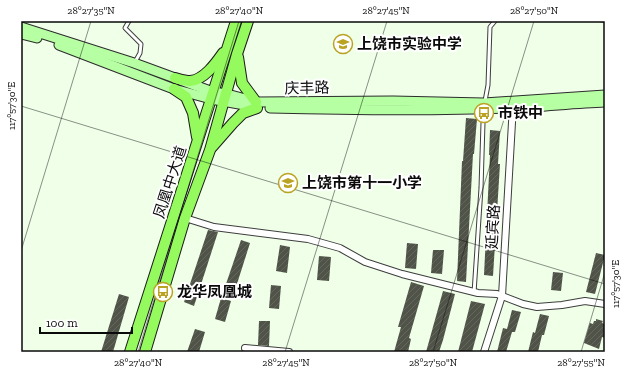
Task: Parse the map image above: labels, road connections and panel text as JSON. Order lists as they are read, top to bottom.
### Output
{
  "streets": {
    "main road": ["庆丰路", "凤凰中大道"],
    "street": ["延宾路"]
  },
  "crossings": [
    ["庆丰路", "延宾路"]
  ],
  "places": {
    "school or university": ["上饶市实验中学", "上饶市第十一小学"],
    "bus stop": ["市铁中", "龙华凤凰城"]
  },
  "scale_bar": "100 m",
  "coordinates": [
    "28°27'35\"N",
    "28°27'40\"N",
    "28°27'45\"N",
    "28°27'50\"N",
    "117°57'30\"E",
    "28°27'55\"N"
  ]
}
